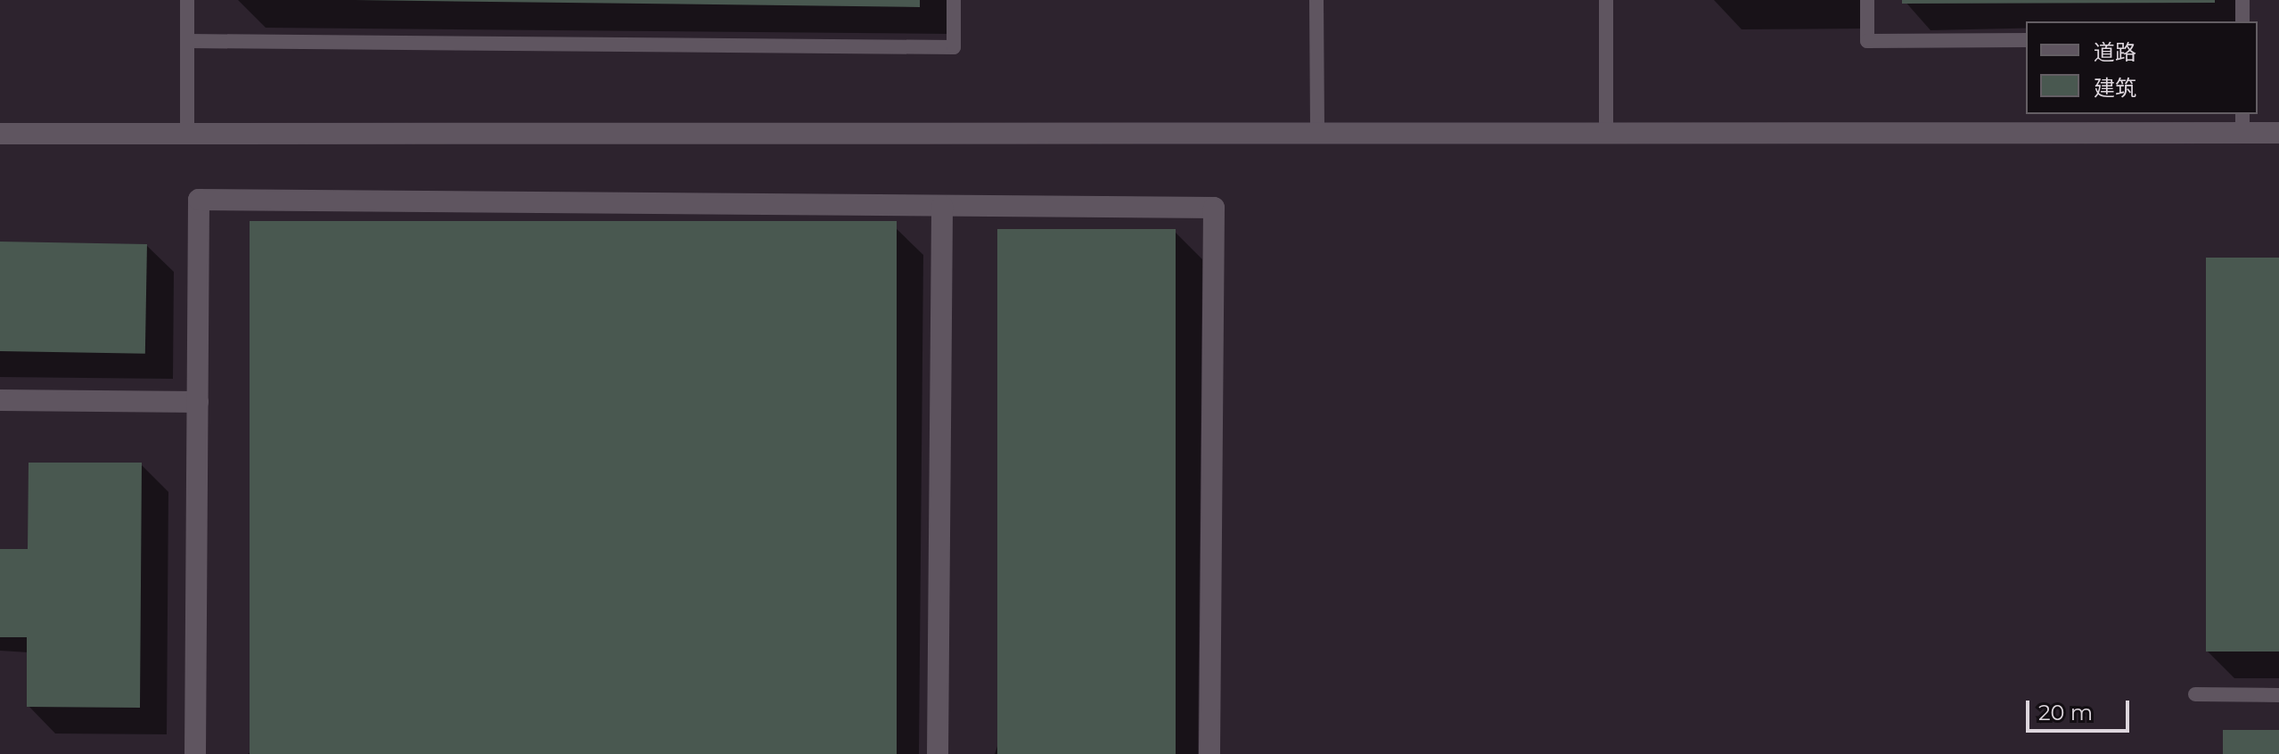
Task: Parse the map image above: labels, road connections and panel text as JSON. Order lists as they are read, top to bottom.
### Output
{
  "legend": ["道路", "建筑"],
  "scale_bar": "20 m"
}
